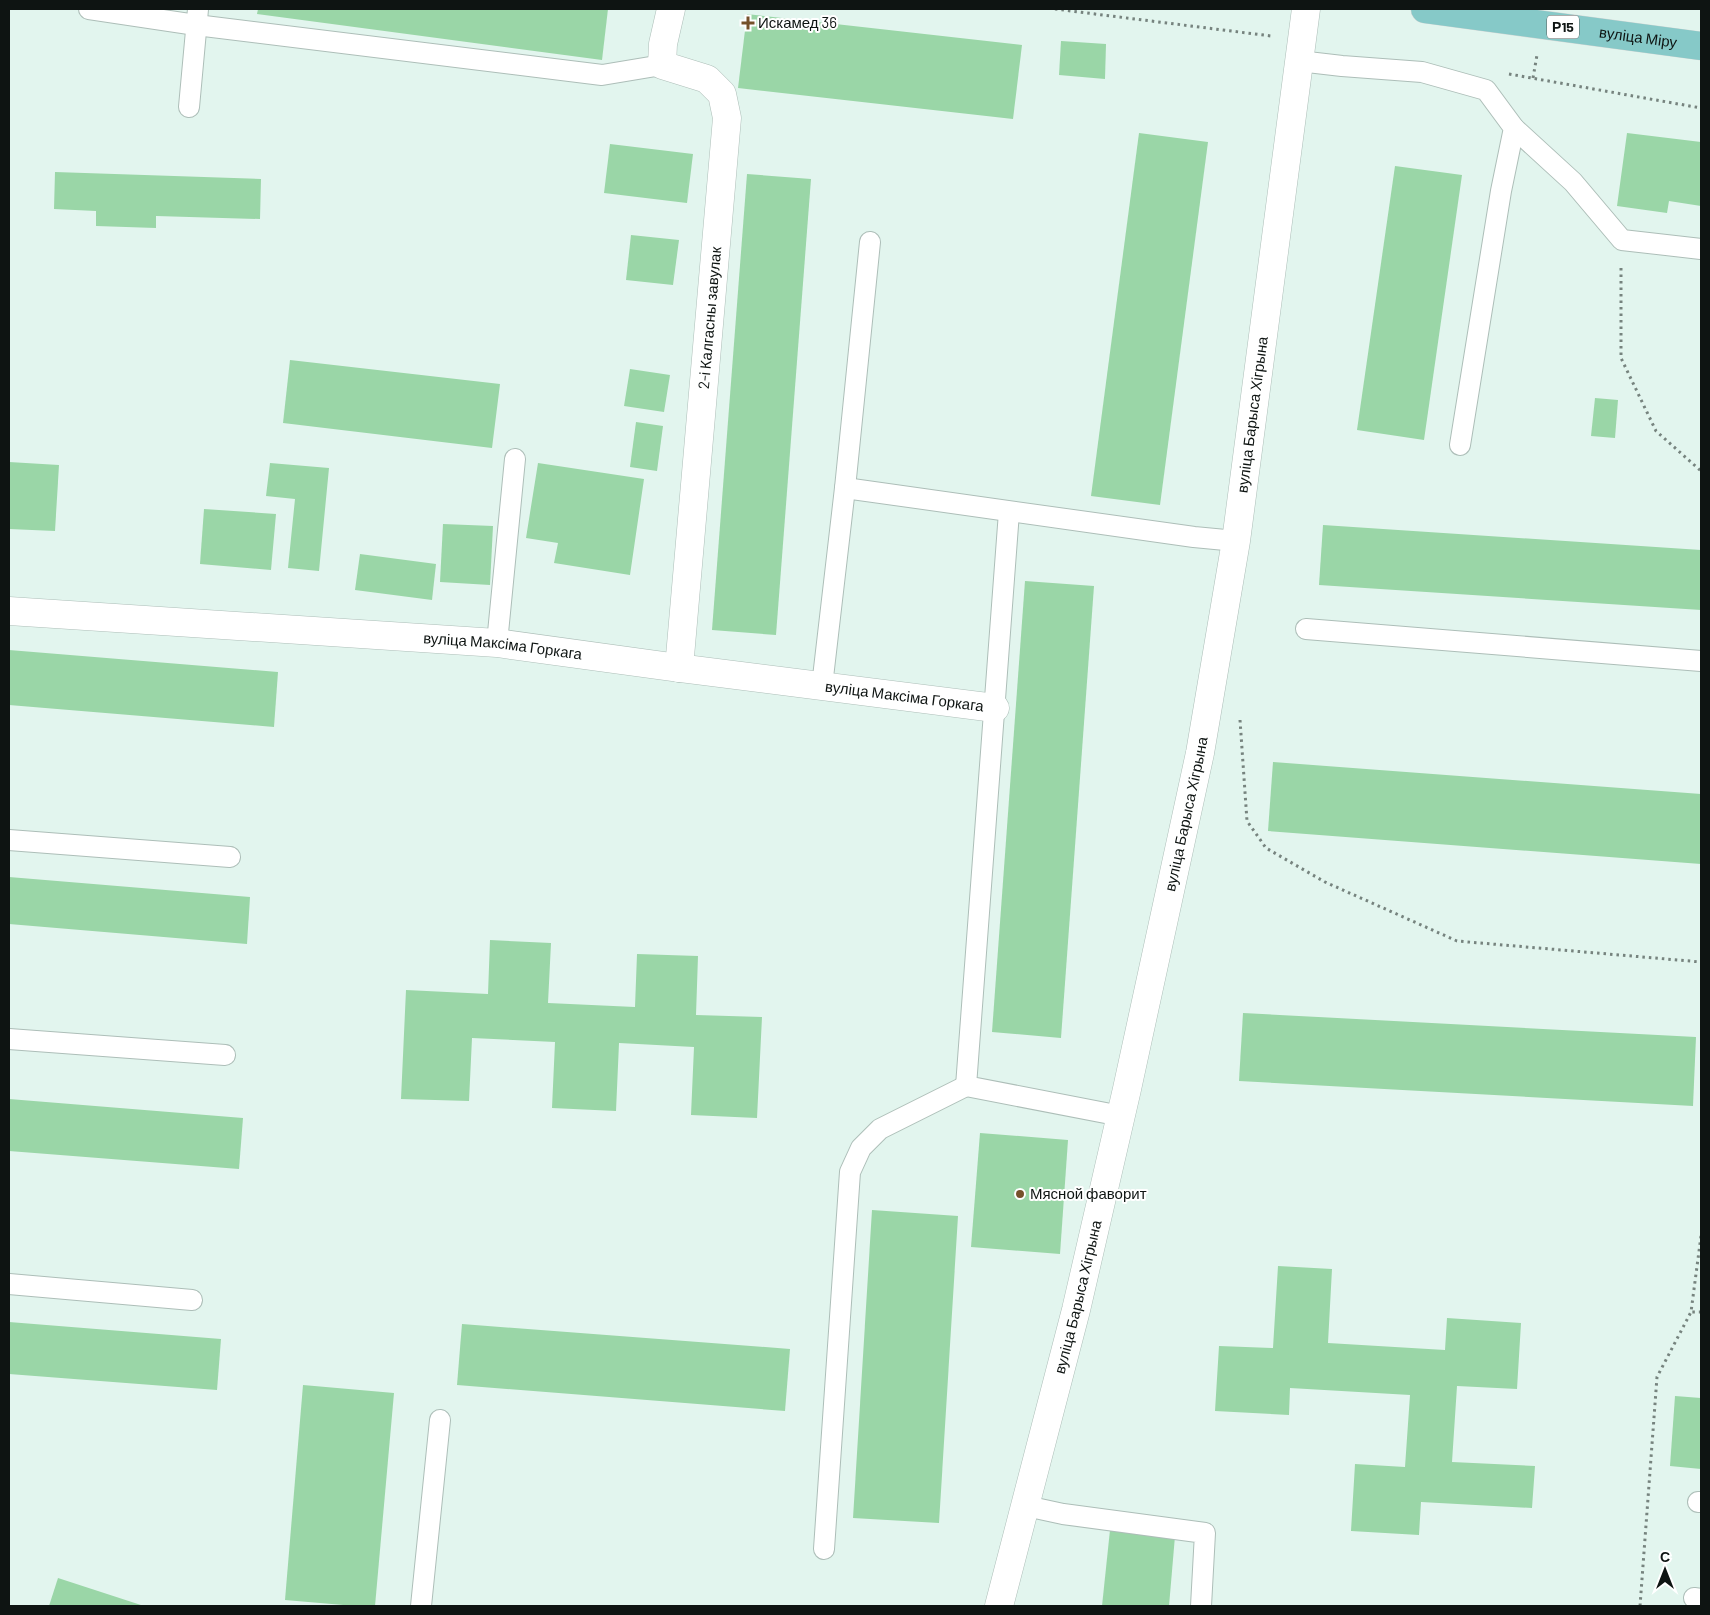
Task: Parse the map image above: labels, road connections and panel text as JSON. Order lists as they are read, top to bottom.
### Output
{
  "streets": {
    "main road": ["Р15", "вуліца Міру"],
    "street": ["2-і Калгасны завулак", "вуліца Барыса Хігрына", "вуліца Максіма Горкага"]
  },
  "crossings": [
    ["2-і Калгасны завулак", "вуліца Максіма Горкага"]
  ],
  "places": {
    "health": ["Искамед 36"],
    "other": ["Мясной фаворит"]
  },
  "north": "top"
}
